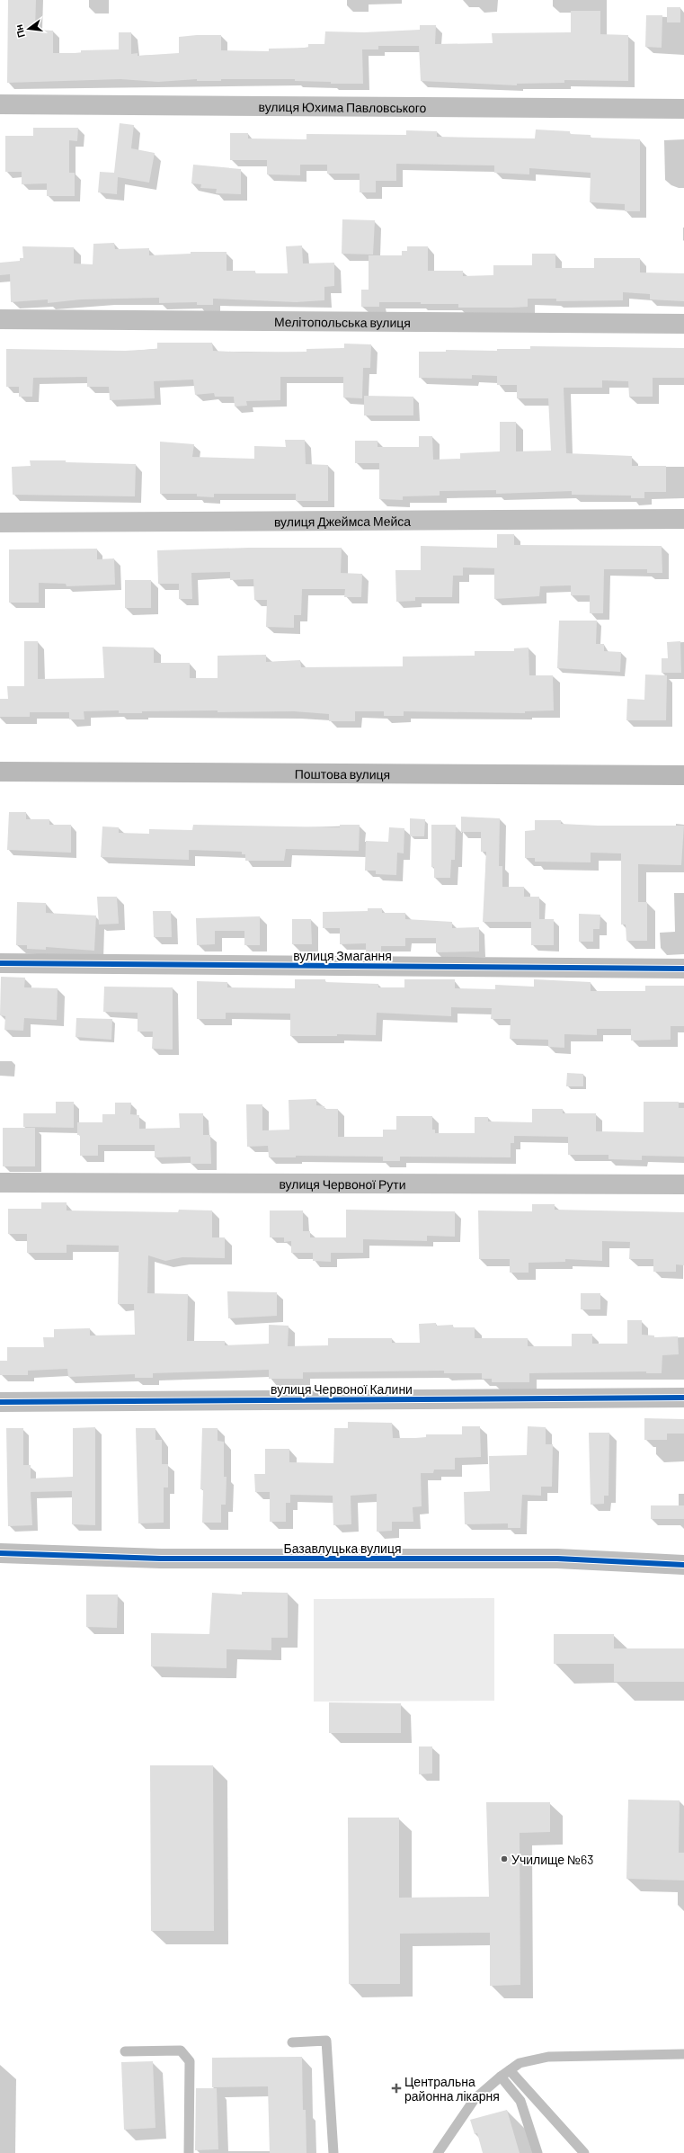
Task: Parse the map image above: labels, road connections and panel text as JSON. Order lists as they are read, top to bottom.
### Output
{
  "streets": {
    "street": [
      "вулиця Юхима Павловського",
      "Мелітопольська вулиця",
      "вулиця Джеймса Мейса",
      "Поштова вулиця",
      "вулиця Змагання",
      "вулиця Червоної Рути",
      "вулиця Червоної Калини",
      "Базавлуцька вулиця"
    ]
  },
  "places": {
    "other": ["Училище №63"],
    "health": ["Центральна районна лікарня"]
  },
  "north": "left"
}
